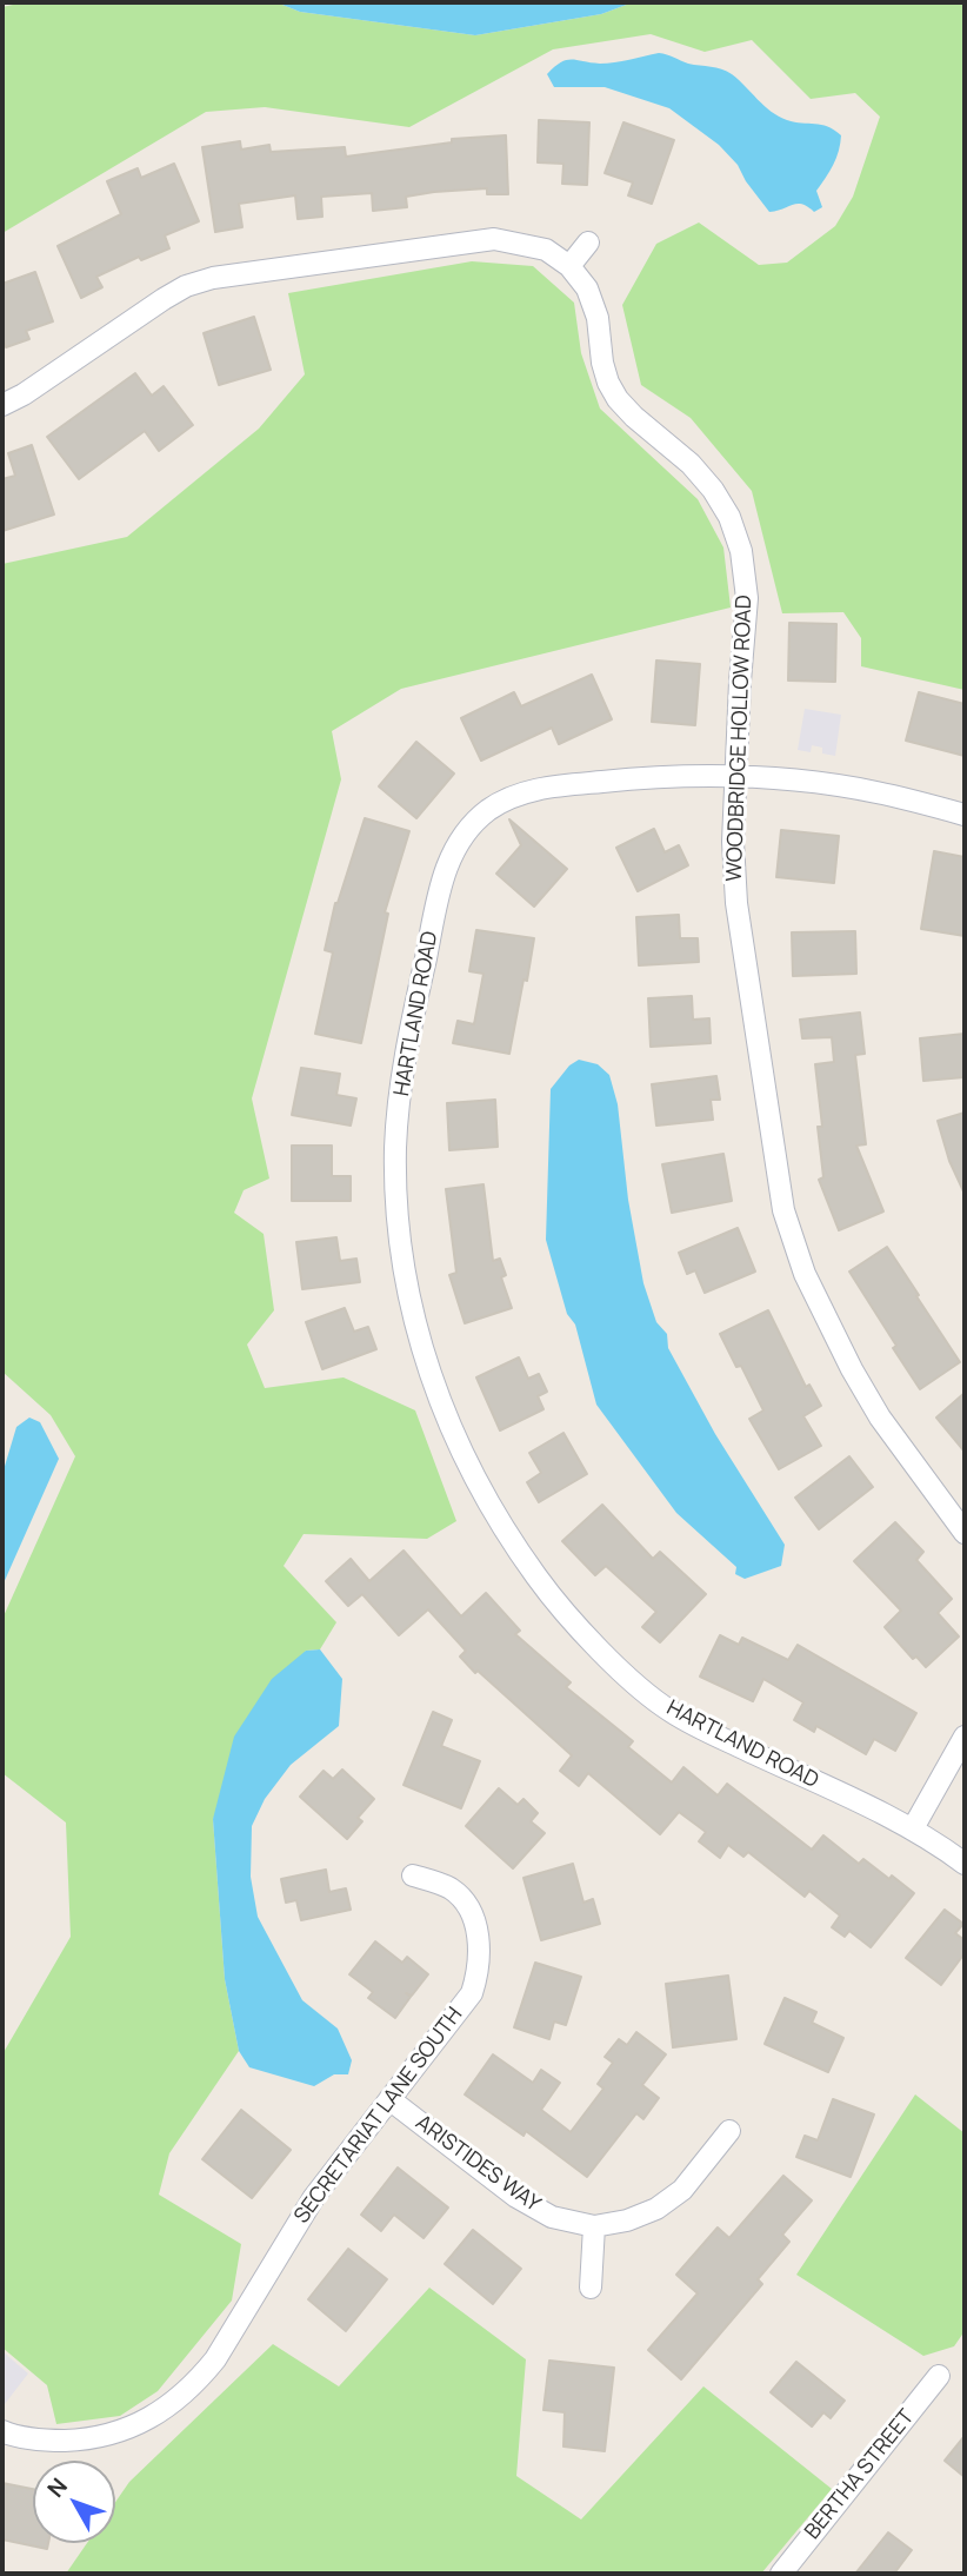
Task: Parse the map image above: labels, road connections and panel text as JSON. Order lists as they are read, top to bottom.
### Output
{
  "streets": {
    "street": [
      "WOODBRIDGE HOLLOW ROAD",
      "HARTLAND ROAD",
      "SECRETARIAT LANE SOUTH",
      "ARISTIDES WAY",
      "BERTHA STREET"
    ]
  },
  "crossings": [
    ["WOODBRIDGE HOLLOW ROAD", "HARTLAND ROAD"],
    ["SECRETARIAT LANE SOUTH", "ARISTIDES WAY"]
  ],
  "north": "top left"
}
